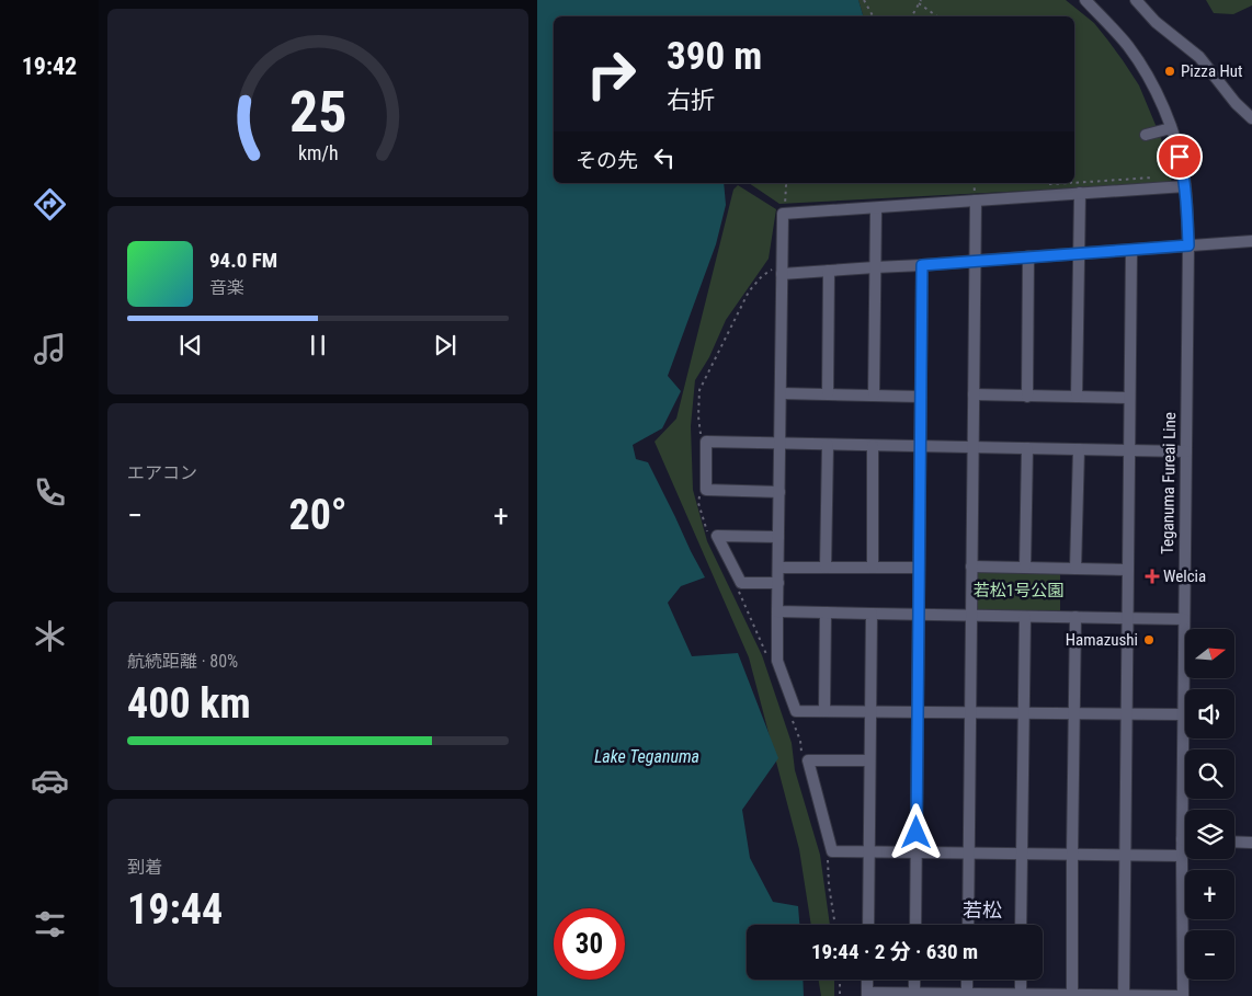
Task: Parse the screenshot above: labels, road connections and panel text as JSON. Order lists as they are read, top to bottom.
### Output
{
  "streets": {
    "street": ["Teganuma Fureai Line"]
  },
  "districts": ["若松"],
  "water": ["Lake Teganuma"],
  "parks": ["若松1号公園"],
  "places": {
    "other": ["Pizza Hut", "Hamazushi"],
    "health": ["Welcia"]
  },
  "north": "right",
  "page": {
    "tabs": "19:42",
    "turn": ["390 m", "右折"],
    "then": "その先",
    "song": ["94.0 FM", "音楽"],
    "tile": [
      "エアコン",
      ["航続距離 · 80%", "400 km"],
      ["到着", "19:44"]
    ],
    "heat": ["−", "20°", "+"],
    "map_buttons": ["+", "−"],
    "limit": "30",
    "trip": "19:44 · 2 分 · 630 m",
    "gauge": ["25", "km/h"]
  }
}
